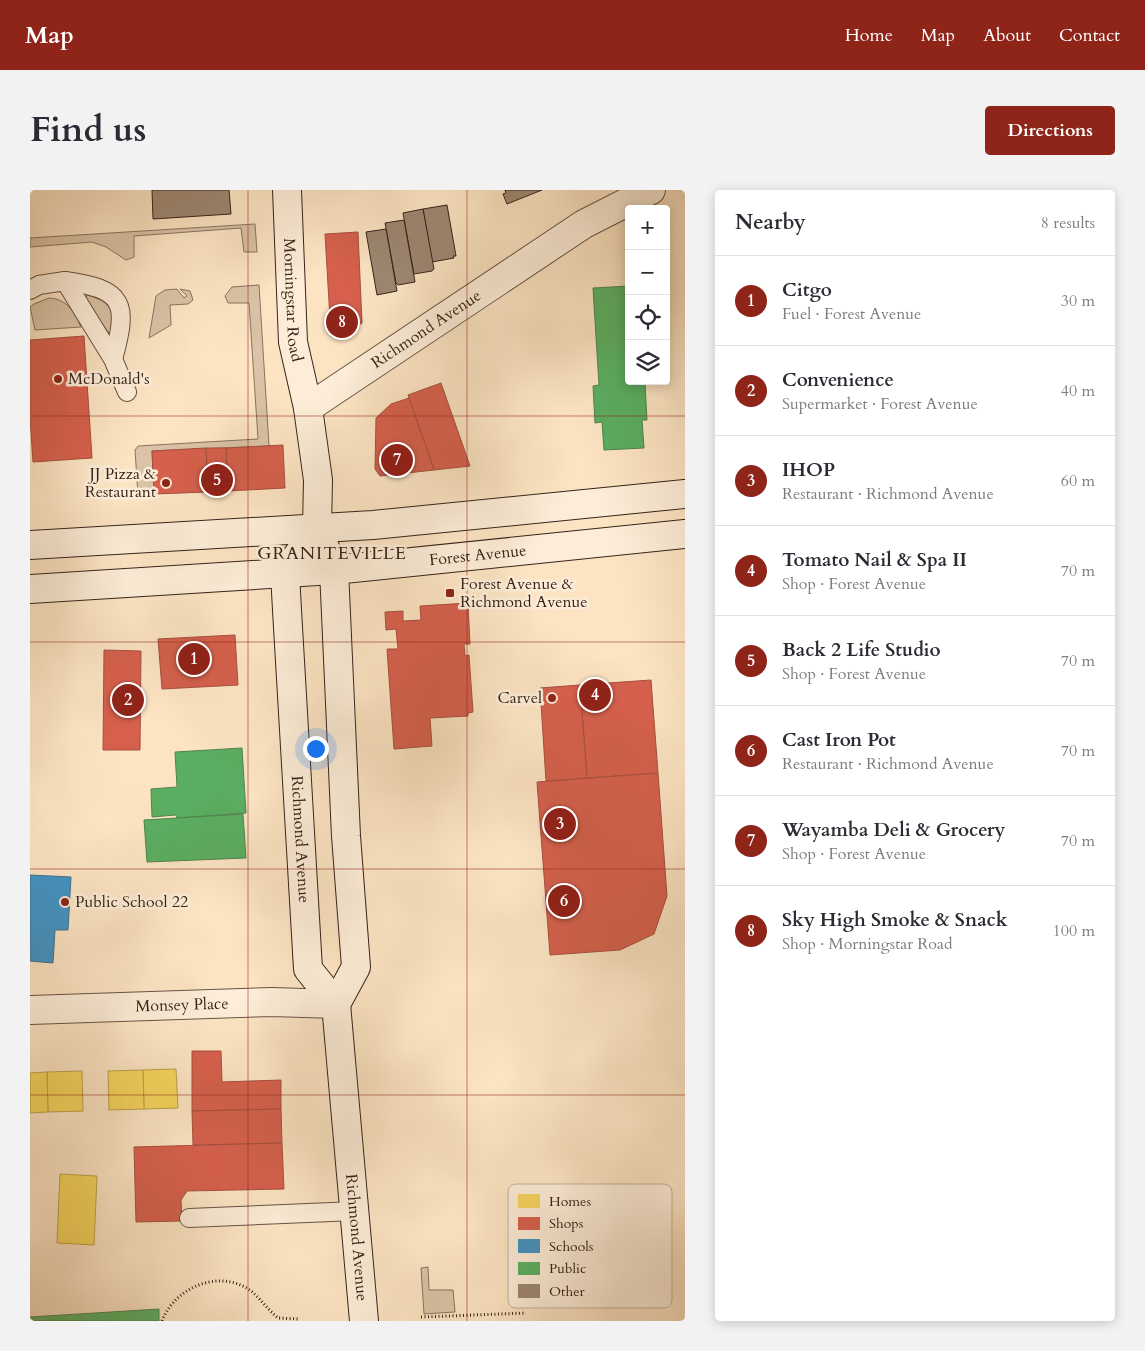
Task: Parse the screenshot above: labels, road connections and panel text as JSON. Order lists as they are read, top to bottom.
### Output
{
  "streets": {
    "main road": [
      "Morningstar Road",
      "Richmond Avenue",
      "Forest Avenue",
      "Monsey Place"
    ]
  },
  "crossings": [
    ["Morningstar Road", "Richmond Avenue"],
    ["Richmond Avenue", "Forest Avenue"],
    ["Richmond Avenue", "Monsey Place"]
  ],
  "districts": ["GRANITEVILLE"],
  "places": {
    "other": [
      "McDonald's",
      "JJ Pizza & Restaurant",
      "Carvel",
      "Public School 22"
    ],
    "transit": ["Forest Avenue & Richmond Avenue"]
  },
  "legend": [
    "Homes",
    "Shops",
    "Schools",
    "Public",
    "Other"
  ],
  "page": {
    "header": "Map",
    "nav": [
      "Home",
      "Map",
      "About",
      "Contact"
    ],
    "title": "Find us",
    "buttons": "Directions",
    "heading": ["Nearby", "8 results"],
    "map_buttons": ["+", "−"],
    "list": [
      {
        "mark": "1",
        "name": "Citgo",
        "note": "Fuel · Forest Avenue",
        "value": "30 m"
      },
      {
        "mark": "2",
        "name": "Convenience",
        "note": "Supermarket · Forest Avenue",
        "value": "40 m"
      },
      {
        "mark": "3",
        "name": "IHOP",
        "note": "Restaurant · Richmond Avenue",
        "value": "60 m"
      },
      {
        "mark": "4",
        "name": "Tomato Nail & Spa II",
        "note": "Shop · Forest Avenue",
        "value": "70 m"
      },
      {
        "mark": "5",
        "name": "Back 2 Life Studio",
        "note": "Shop · Forest Avenue",
        "value": "70 m"
      },
      {
        "mark": "6",
        "name": "Cast Iron Pot",
        "note": "Restaurant · Richmond Avenue",
        "value": "70 m"
      },
      {
        "mark": "7",
        "name": "Wayamba Deli & Grocery",
        "note": "Shop · Forest Avenue",
        "value": "70 m"
      },
      {
        "mark": "8",
        "name": "Sky High Smoke & Snack",
        "note": "Shop · Morningstar Road",
        "value": "100 m"
      }
    ],
    "pins": [
      "8",
      "7",
      "5",
      "1",
      "4",
      "2",
      "3",
      "6"
    ]
  }
}
